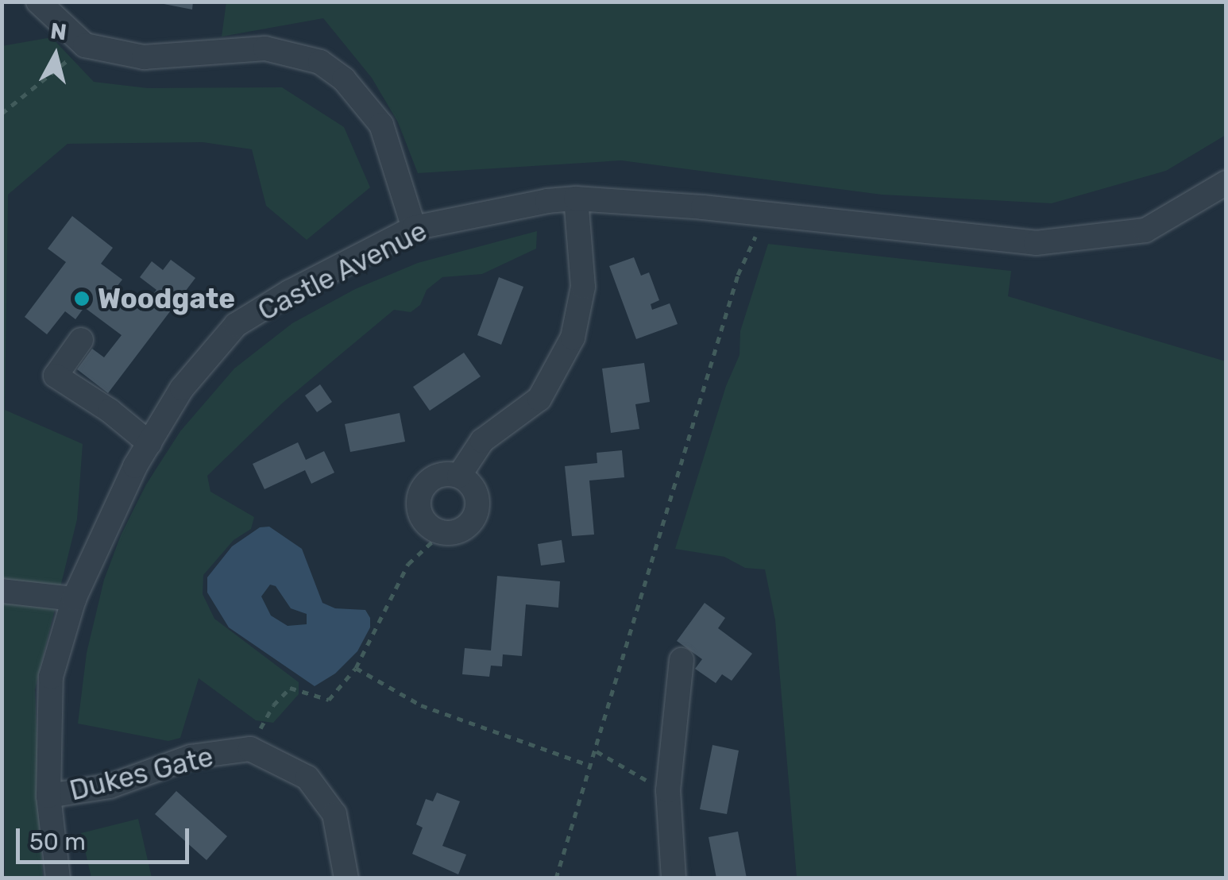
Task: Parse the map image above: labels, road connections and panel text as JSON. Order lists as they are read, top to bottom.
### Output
{
  "streets": {
    "street": ["Castle Avenue", "Dukes Gate"]
  },
  "crossings": [
    ["Castle Avenue", "Dukes Gate"]
  ],
  "places": ["Woodgate"],
  "scale_bar": "50 m",
  "north": "top"
}
